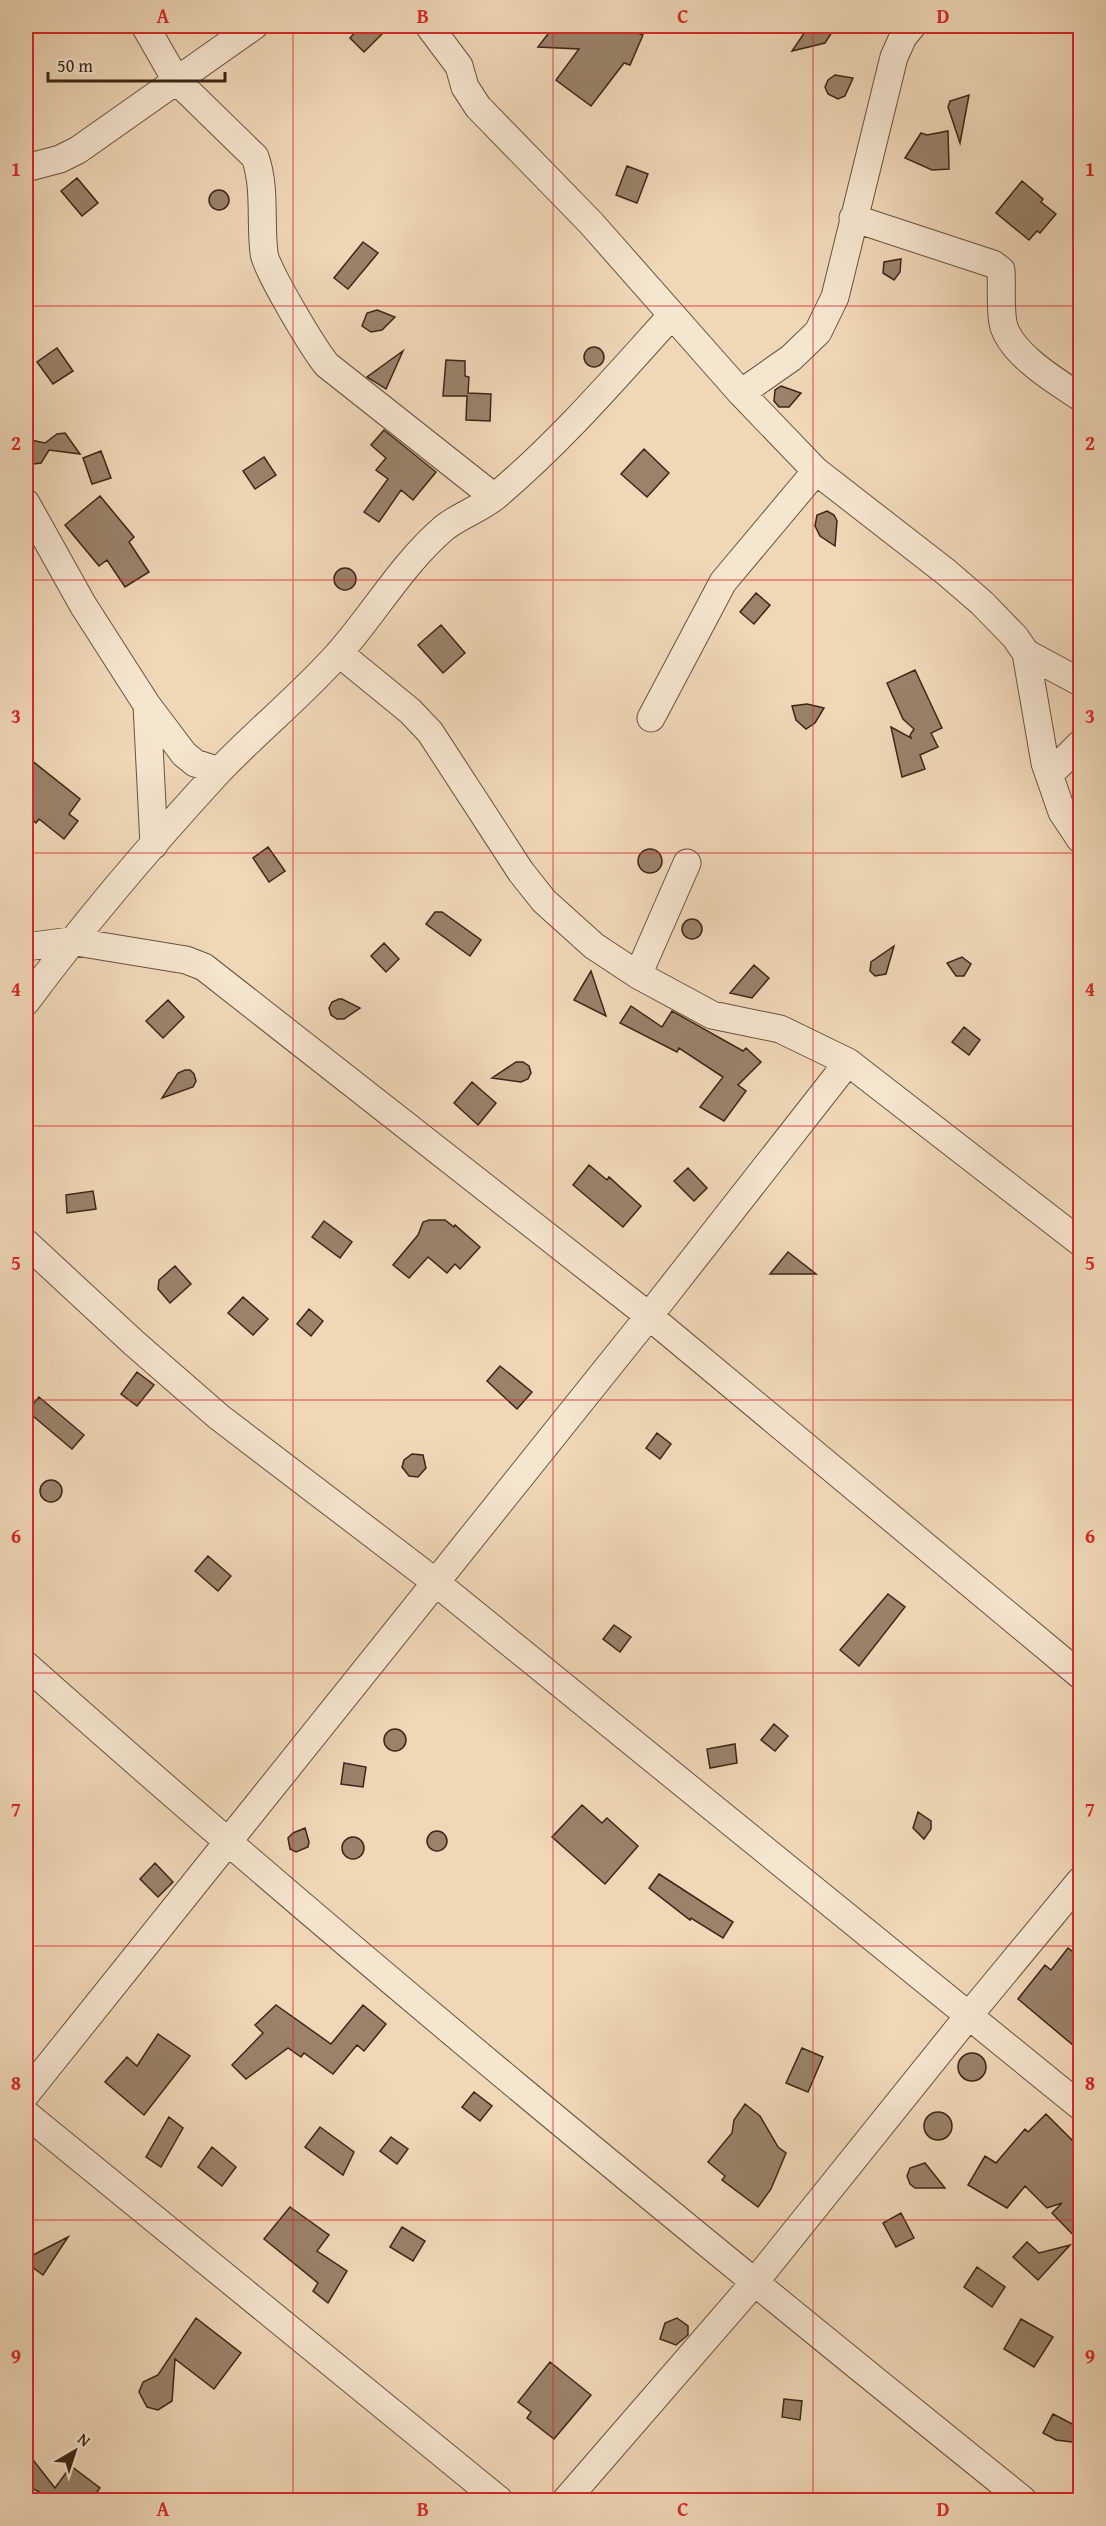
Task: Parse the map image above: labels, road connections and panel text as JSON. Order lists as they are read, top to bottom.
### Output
{
  "scale_bar": "50 m",
  "north": "top right",
  "grid": {
    "columns": [
      "A",
      "B",
      "C",
      "D"
    ],
    "rows": [
      "1",
      "2",
      "3",
      "4",
      "5",
      "6",
      "7",
      "8",
      "9"
    ]
  }
}
